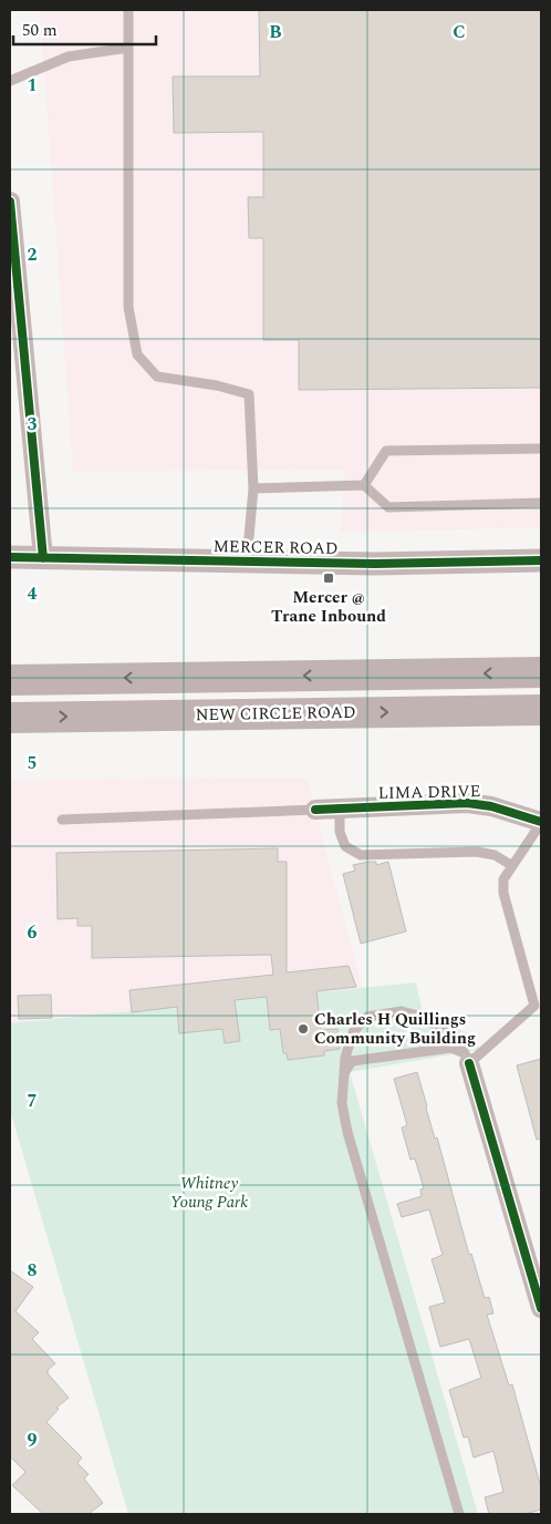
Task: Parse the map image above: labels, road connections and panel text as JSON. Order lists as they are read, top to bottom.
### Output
{
  "streets": {
    "highway": ["NEW CIRCLE ROAD"],
    "street": ["MERCER ROAD", "LIMA DRIVE"]
  },
  "parks": ["Whitney Young Park"],
  "places": {
    "transit": ["Mercer @ Trane Inbound"],
    "other": ["Charles H Quillings Community Building"]
  },
  "scale_bar": "50 m",
  "grid": {
    "columns": ["B", "C"],
    "rows": [
      "1",
      "2",
      "3",
      "4",
      "5",
      "6",
      "7",
      "8",
      "9"
    ]
  }
}
